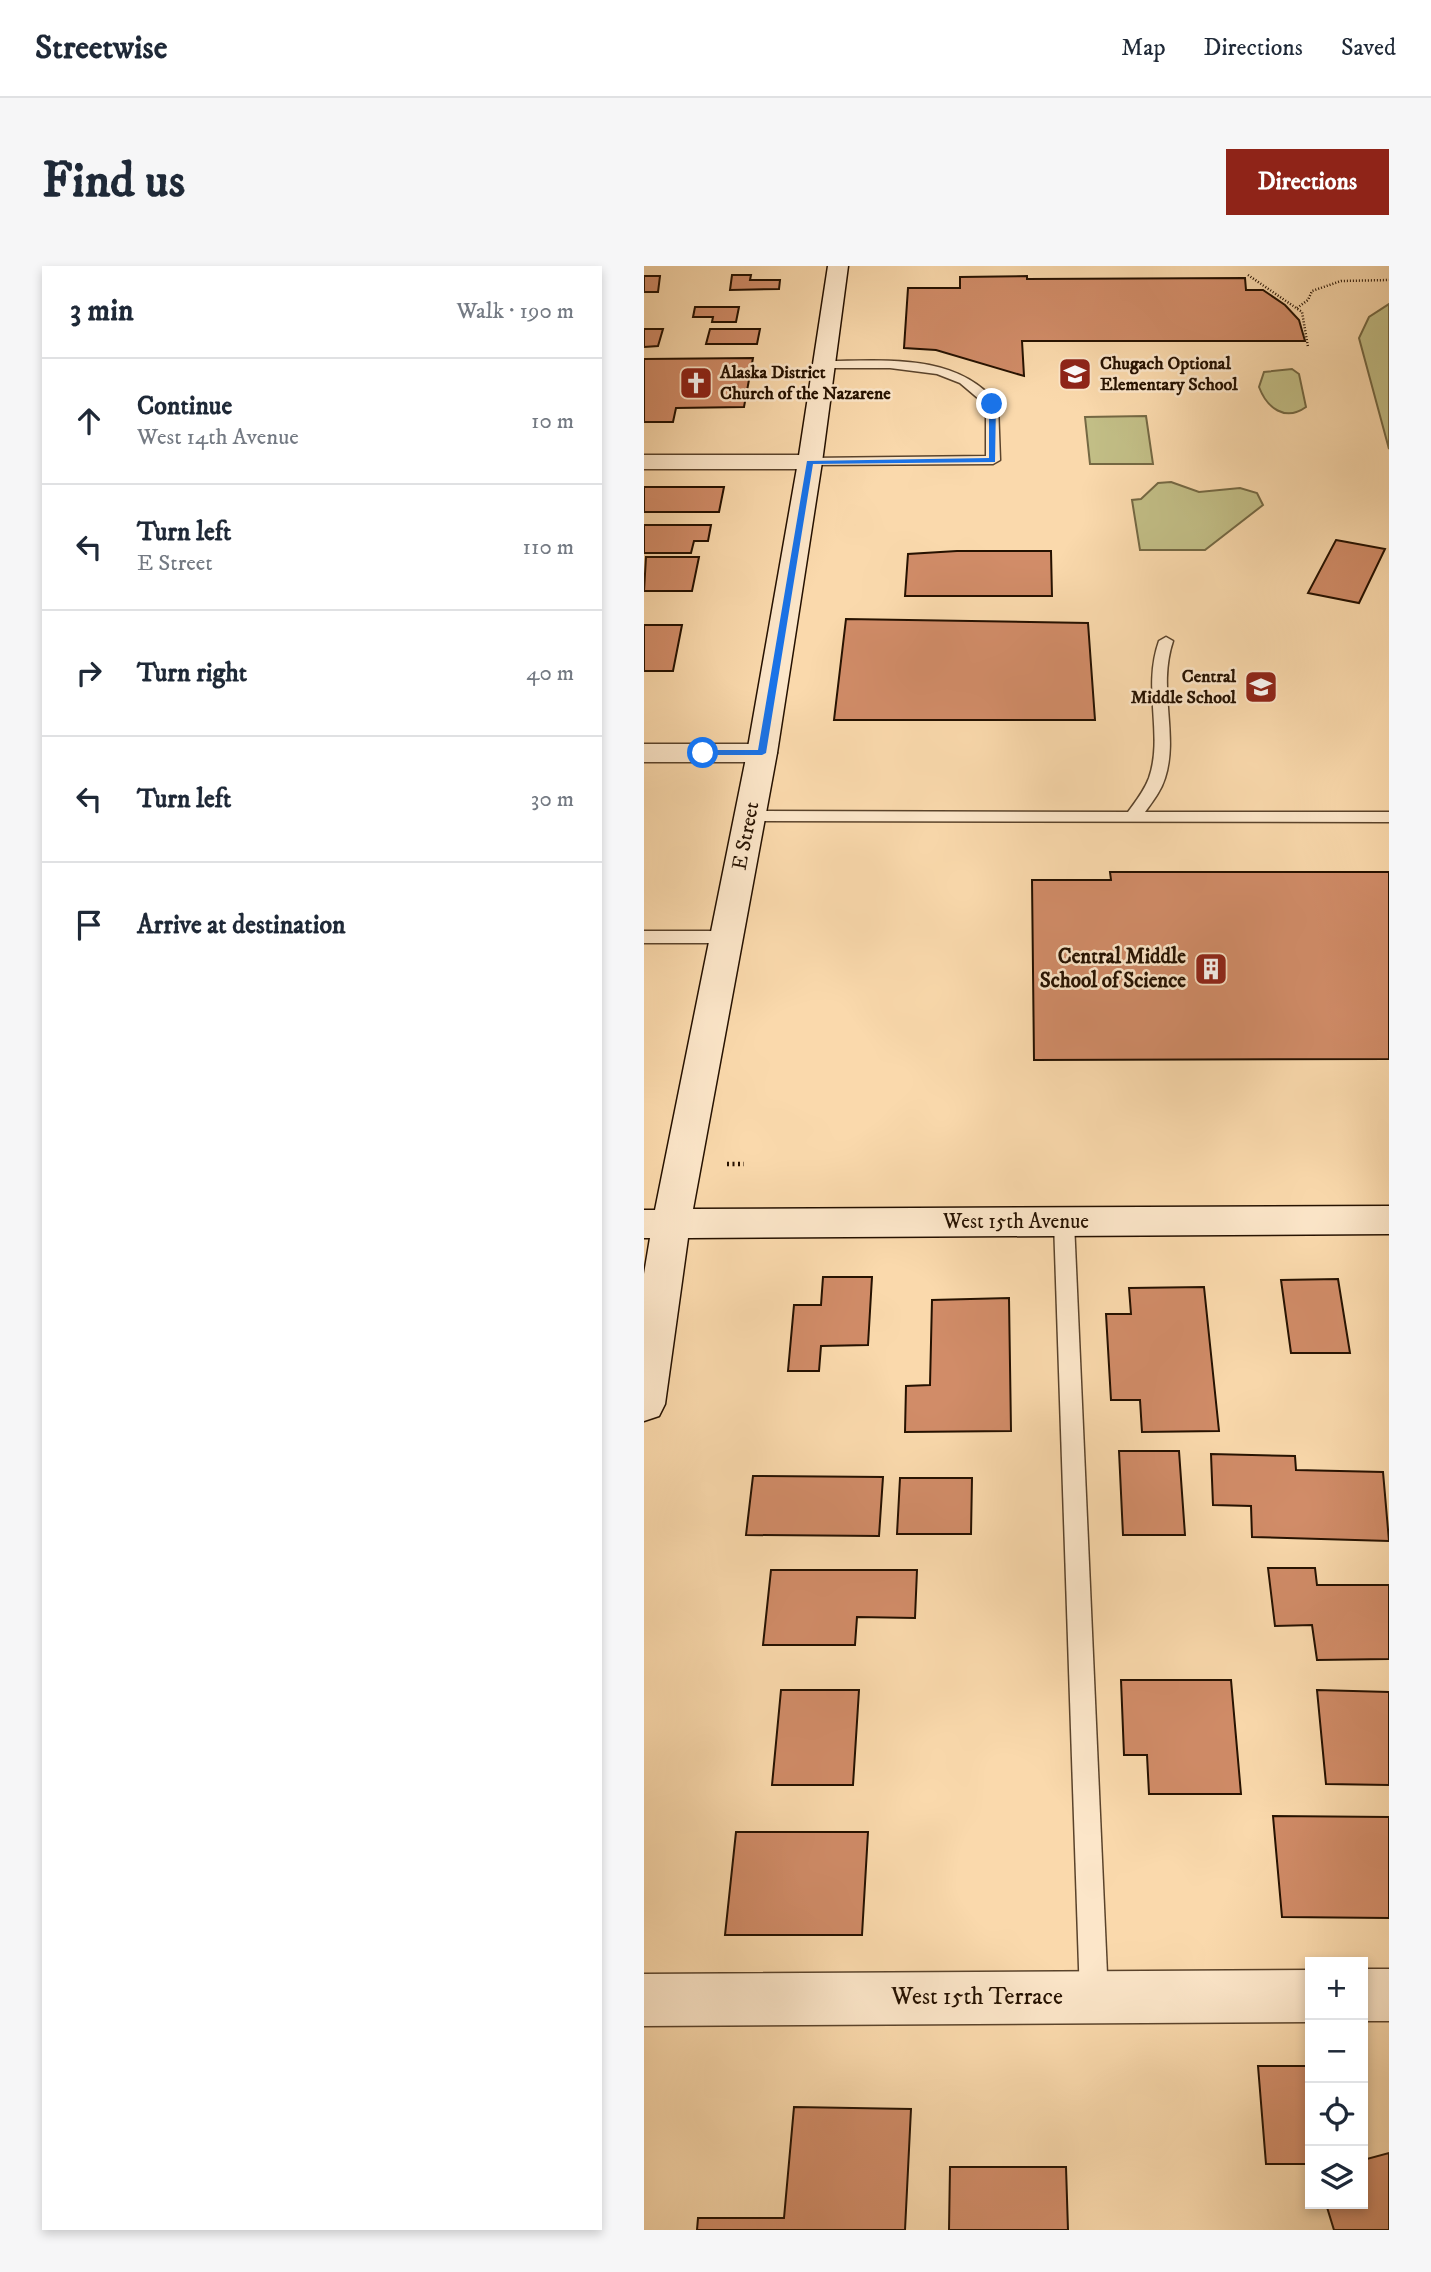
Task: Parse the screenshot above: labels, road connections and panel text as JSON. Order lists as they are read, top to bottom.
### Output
{
  "streets": {
    "street": ["E Street", "West 15th Avenue", "West 15th Terrace"]
  },
  "crossings": [
    ["E Street", "West 15th Avenue"]
  ],
  "places": {
    "school or university": ["Chugach Optional Elementary School", "Central Middle School"],
    "church": ["Alaska District Church of the Nazarene"],
    "building": ["Central Middle School of Science"]
  },
  "page": {
    "header": "Streetwise",
    "nav": ["Map", "Directions", "Saved"],
    "buttons": "Directions",
    "title": "Find us",
    "heading": ["3 min", "Walk · 190 m"],
    "list": [
      ["Continue", "West 14th Avenue", "10 m"],
      ["Turn left", "E Street", "110 m"],
      ["Turn right", "40 m"],
      ["Turn left", "30 m"],
      "Arrive at destination"
    ],
    "map_buttons": ["+", "−"]
  }
}
